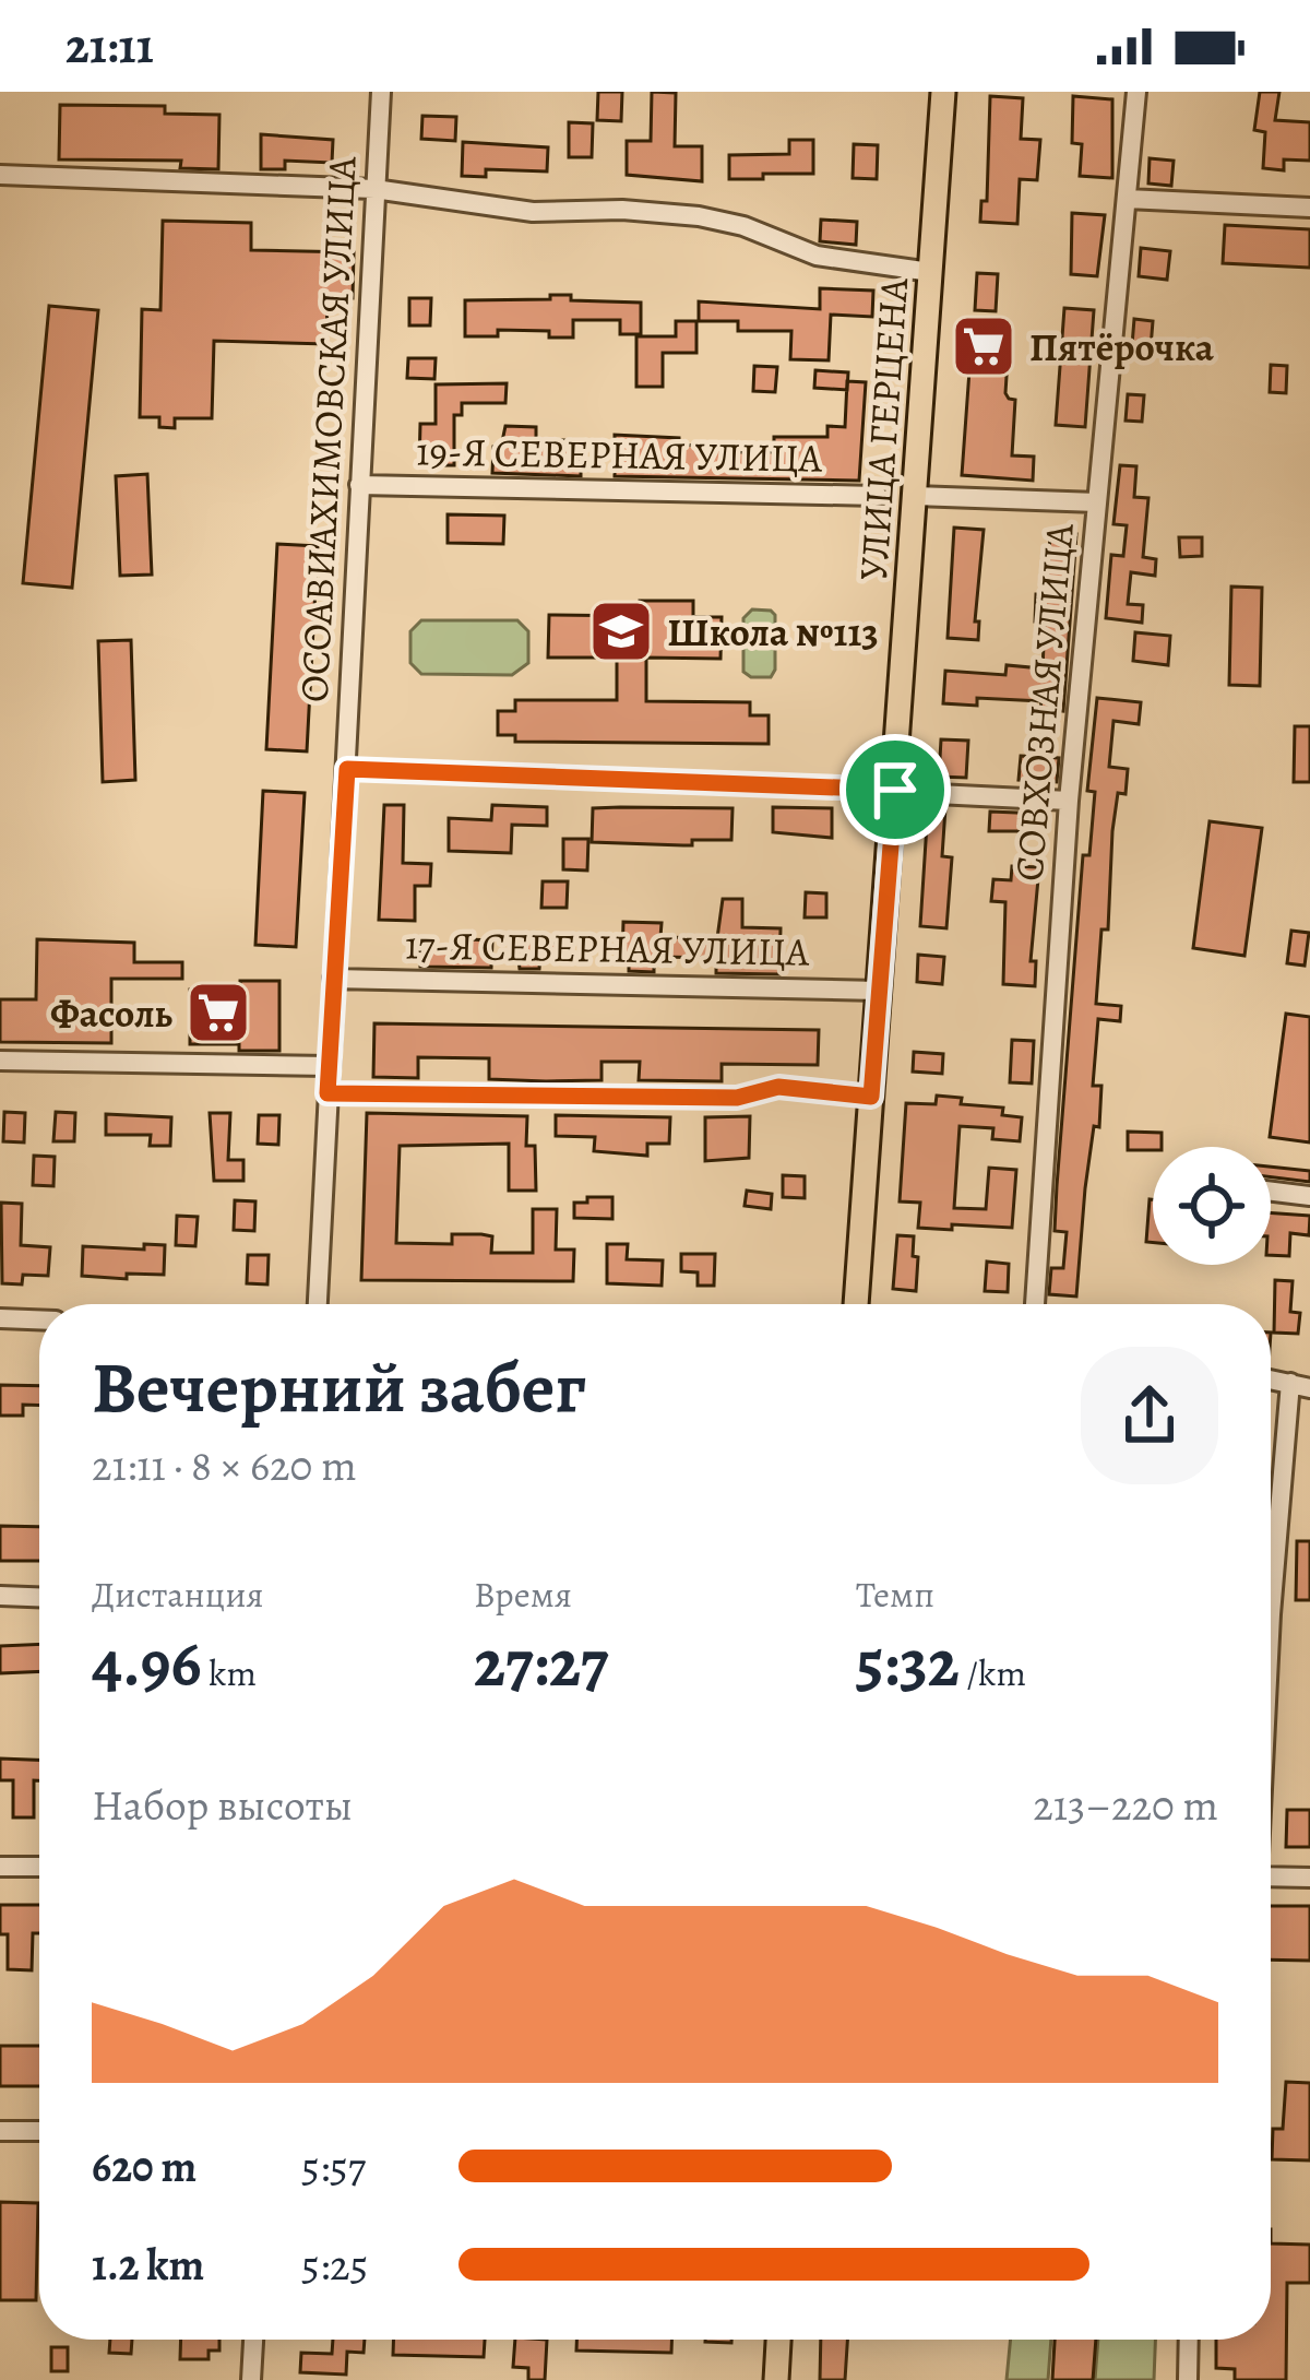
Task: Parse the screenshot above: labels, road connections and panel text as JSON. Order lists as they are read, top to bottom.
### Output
{
  "streets": {
    "main road": ["УЛИЦА ГЕРЦЕНА"],
    "street": [
      "ОСОАВИАХИМОВСКАЯ УЛИЦА",
      "19-Я СЕВЕРНАЯ УЛИЦА",
      "СОВХОЗНАЯ УЛИЦА",
      "17-Я СЕВЕРНАЯ УЛИЦА"
    ]
  },
  "crossings": [
    ["ОСОАВИАХИМОВСКАЯ УЛИЦА", "19-Я СЕВЕРНАЯ УЛИЦА"],
    ["ОСОАВИАХИМОВСКАЯ УЛИЦА", "17-Я СЕВЕРНАЯ УЛИЦА"],
    ["УЛИЦА ГЕРЦЕНА", "17-Я СЕВЕРНАЯ УЛИЦА"]
  ],
  "places": {
    "supermarket": ["Пятёрочка", "Фасоль"],
    "school or university": ["Школа №113"]
  },
  "page": {
    "status": "21:11",
    "heading": ["Вечерний забег", "21:11 · 8 × 620 m"],
    "stats": [
      ["Дистанция", "4.96 km"],
      ["Время", "27:27"],
      ["Темп", "5:32 /km"]
    ],
    "chart": ["Набор высоты", "213–220 m"],
    "list": [
      {
        "name": "620 m",
        "note": "5:57"
      },
      {
        "name": "1.2 km",
        "note": "5:25"
      }
    ]
  }
}
